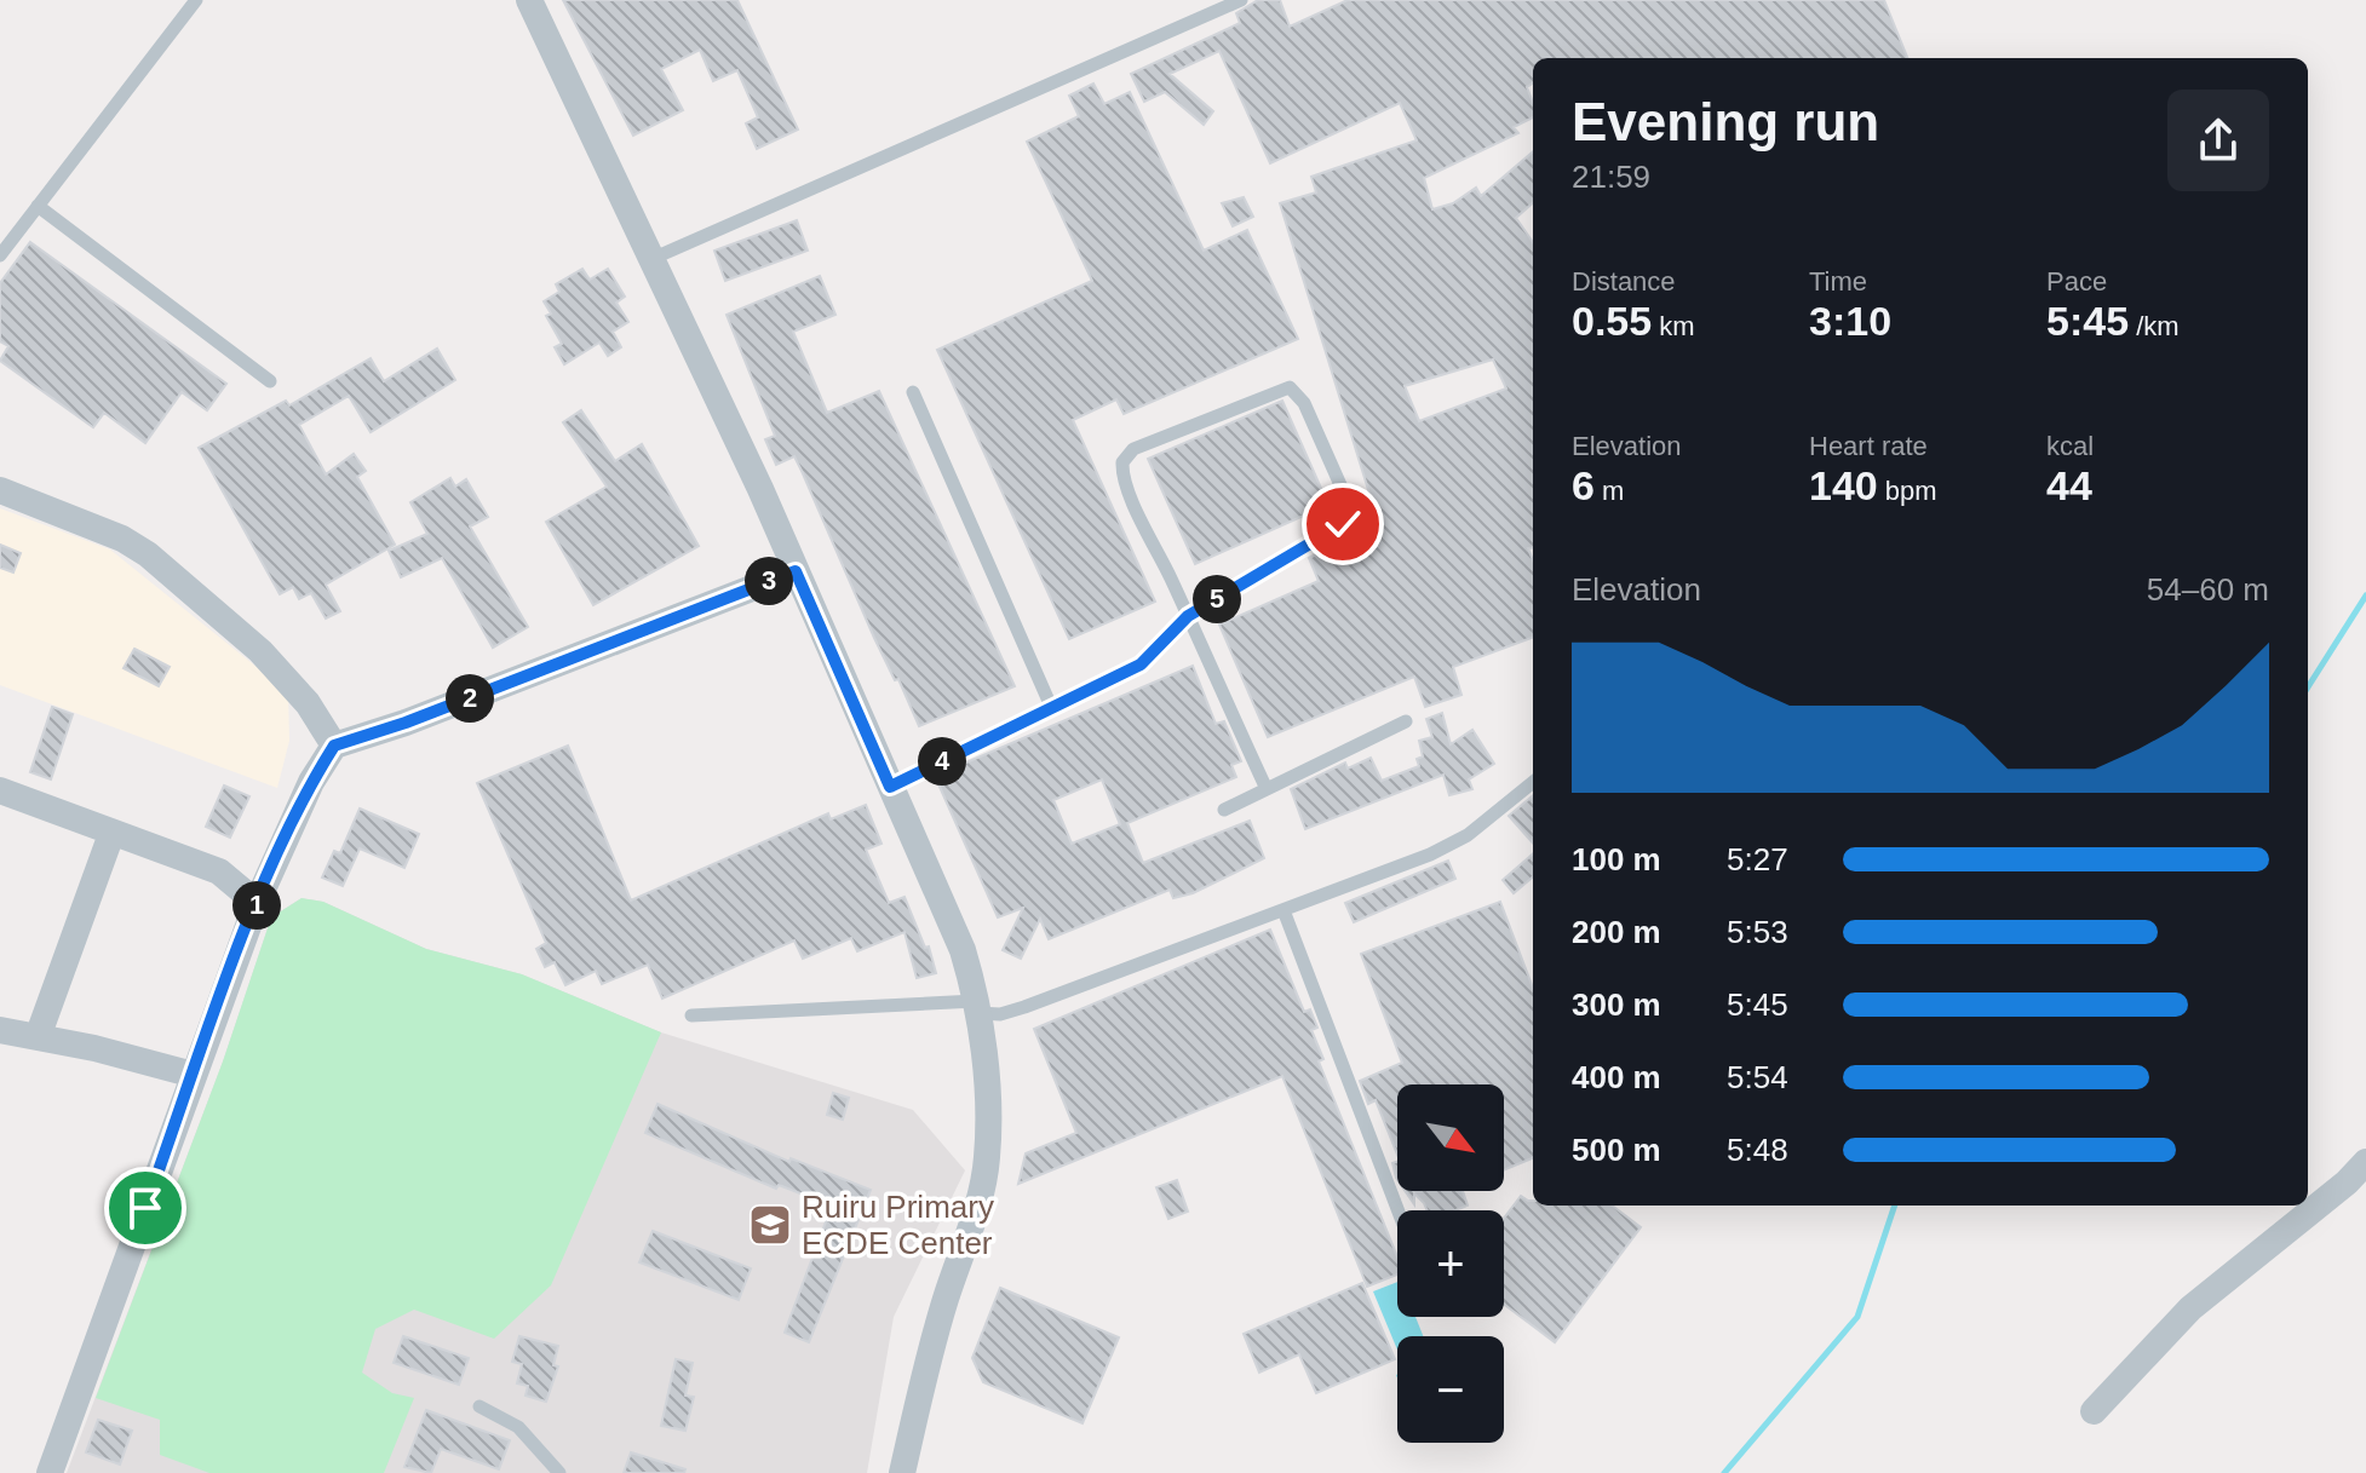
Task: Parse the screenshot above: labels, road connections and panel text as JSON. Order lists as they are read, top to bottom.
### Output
{
  "places": {
    "school or university": ["Ruiru Primary ECDE Center"]
  },
  "north": "bottom right",
  "page": {
    "heading": ["Evening run", "21:59"],
    "stats": [
      ["Distance", "0.55 km"],
      ["Time", "3:10"],
      ["Pace", "5:45 /km"],
      ["Elevation", "6 m"],
      ["Heart rate", "140 bpm"],
      ["kcal", "44"]
    ],
    "chart": ["Elevation", "54–60 m"],
    "pins": [
      "3",
      "5",
      "2",
      "4",
      "1"
    ],
    "list": [
      {
        "name": "100 m",
        "note": "5:27"
      },
      {
        "name": "200 m",
        "note": "5:53"
      },
      {
        "name": "300 m",
        "note": "5:45"
      },
      {
        "name": "400 m",
        "note": "5:54"
      },
      {
        "name": "500 m",
        "note": "5:48"
      }
    ],
    "map_buttons": ["+", "−"]
  }
}
